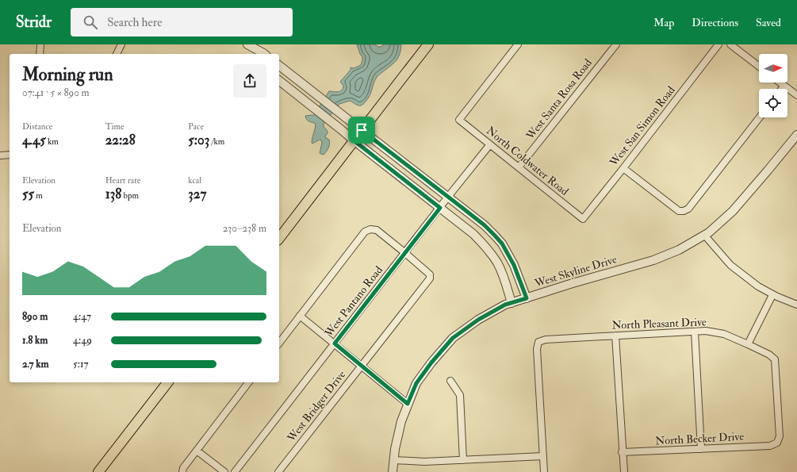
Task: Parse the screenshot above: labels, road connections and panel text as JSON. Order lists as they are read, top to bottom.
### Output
{
  "streets": {
    "street": [
      "West Santa Rosa Road",
      "West San Simon Road",
      "North Coldwater Road",
      "West Skyline Drive",
      "West Pantano Road",
      "North Pleasant Drive",
      "West Bridger Drive",
      "North Becker Drive"
    ]
  },
  "crossings": [
    ["West Santa Rosa Road", "North Coldwater Road"],
    ["West San Simon Road", "North Coldwater Road"],
    ["North Coldwater Road", "West Pantano Road"],
    ["West Pantano Road", "West Bridger Drive"],
    ["North Pleasant Drive", "North Becker Drive"]
  ],
  "north": "right",
  "page": {
    "header": "Stridr",
    "search": "Search here",
    "nav": ["Map", "Directions", "Saved"],
    "heading": ["Morning run", "07:41 · 5 × 890 m"],
    "stats": [
      ["Distance", "4.45 km"],
      ["Time", "22:28"],
      ["Pace", "5:03 /km"],
      ["Elevation", "55 m"],
      ["Heart rate", "138 bpm"],
      ["kcal", "327"]
    ],
    "chart": ["Elevation", "230–238 m"],
    "list": [
      {
        "name": "890 m",
        "note": "4:47"
      },
      {
        "name": "1.8 km",
        "note": "4:49"
      },
      {
        "name": "2.7 km",
        "note": "5:17"
      }
    ]
  }
}
